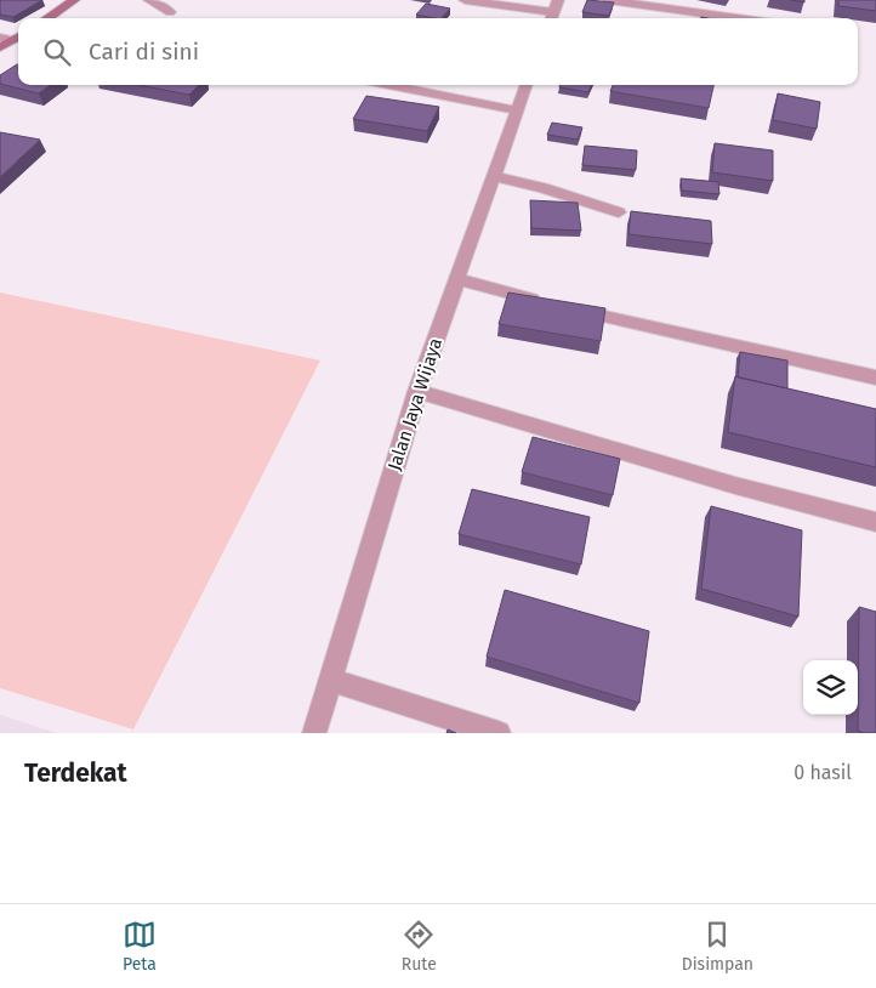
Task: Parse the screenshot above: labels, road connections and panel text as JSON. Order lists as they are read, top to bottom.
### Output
{
  "streets": {
    "street": ["Jalan Jaya Wijaya"]
  },
  "page": {
    "search": "Cari di sini",
    "heading": ["Terdekat", "0 hasil"],
    "nav": ["Peta", "Rute", "Disimpan"]
  }
}
